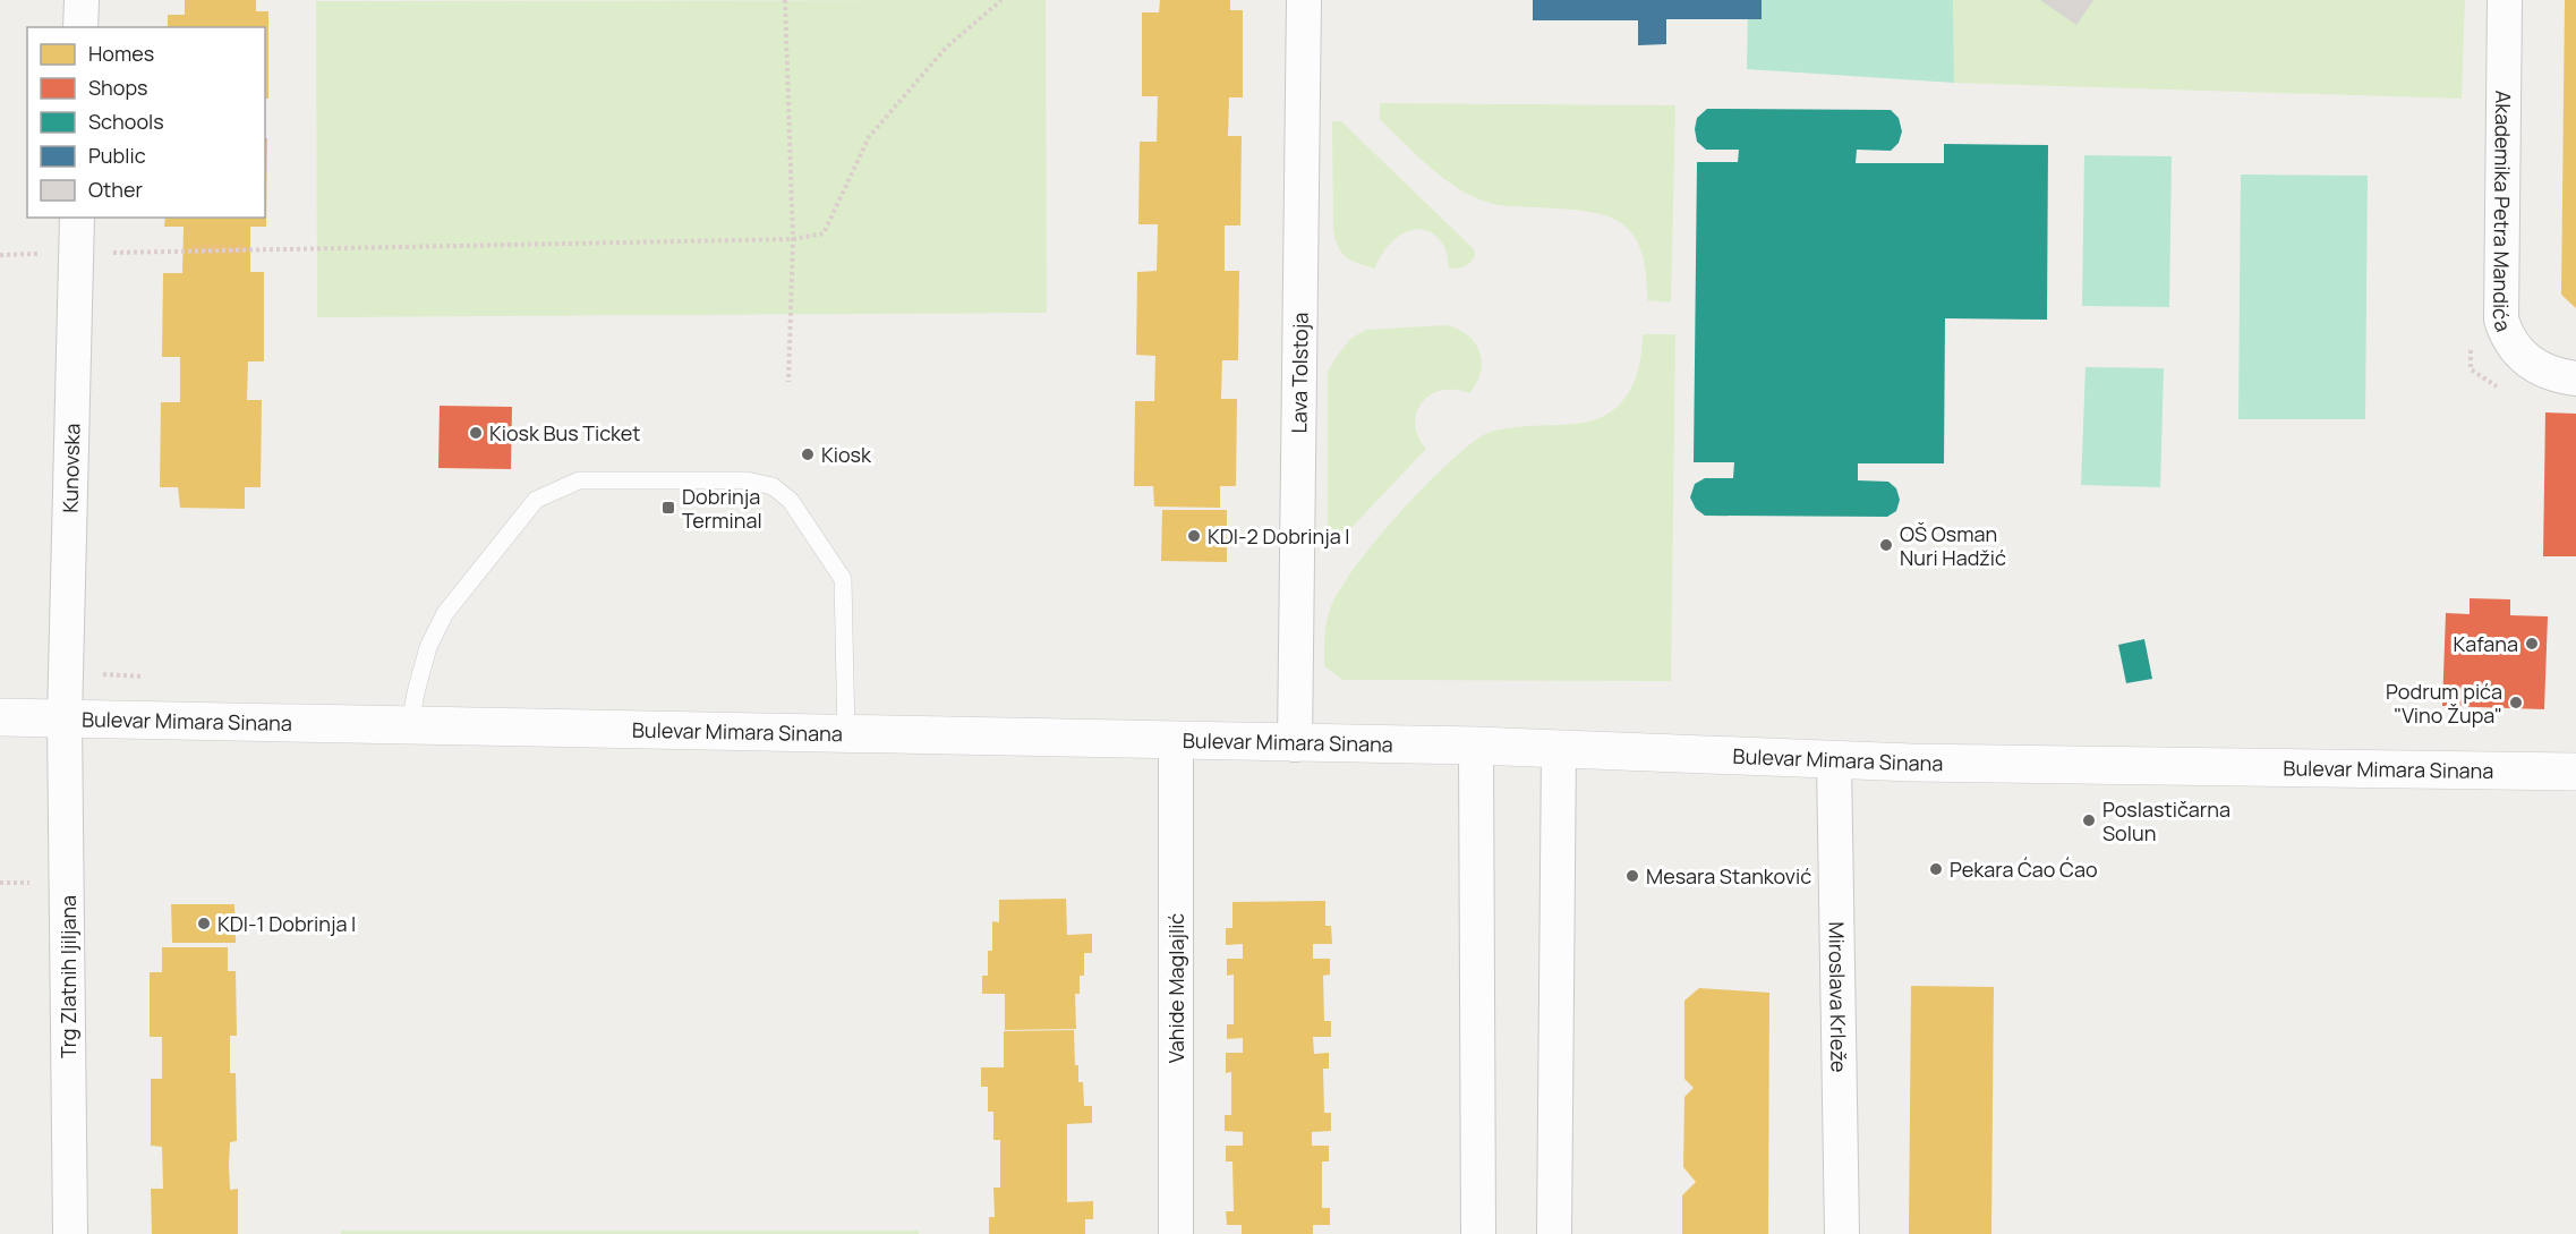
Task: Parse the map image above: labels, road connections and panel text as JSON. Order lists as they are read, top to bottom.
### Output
{
  "streets": {
    "street": [
      "Akademika Petra Mandića",
      "Lava Tolstoja",
      "Kunovska",
      "Bulevar Mimara Sinana",
      "Trg Zlatnih ljiljana",
      "Vahide Maglajlić",
      "Miroslava Krleže"
    ]
  },
  "crossings": [
    ["Lava Tolstoja", "Bulevar Mimara Sinana"],
    ["Kunovska", "Bulevar Mimara Sinana"],
    ["Kunovska", "Trg Zlatnih ljiljana"],
    ["Bulevar Mimara Sinana", "Trg Zlatnih ljiljana"],
    ["Bulevar Mimara Sinana", "Vahide Maglajlić"],
    ["Bulevar Mimara Sinana", "Miroslava Krleže"]
  ],
  "places": {
    "other": [
      "Kiosk Bus Ticket",
      "Kiosk",
      "KDI-2 Dobrinja I",
      "OŠ Osman Nuri Hadžić",
      "Kafana",
      "Podrum pića \"Vino Župa\"",
      "Poslastičarna Solun",
      "Pekara Ćao Ćao",
      "Mesara Stanković",
      "KDI-1 Dobrinja I"
    ],
    "transit": ["Dobrinja Terminal"]
  },
  "legend": [
    "Homes",
    "Shops",
    "Schools",
    "Public",
    "Other"
  ]
}
